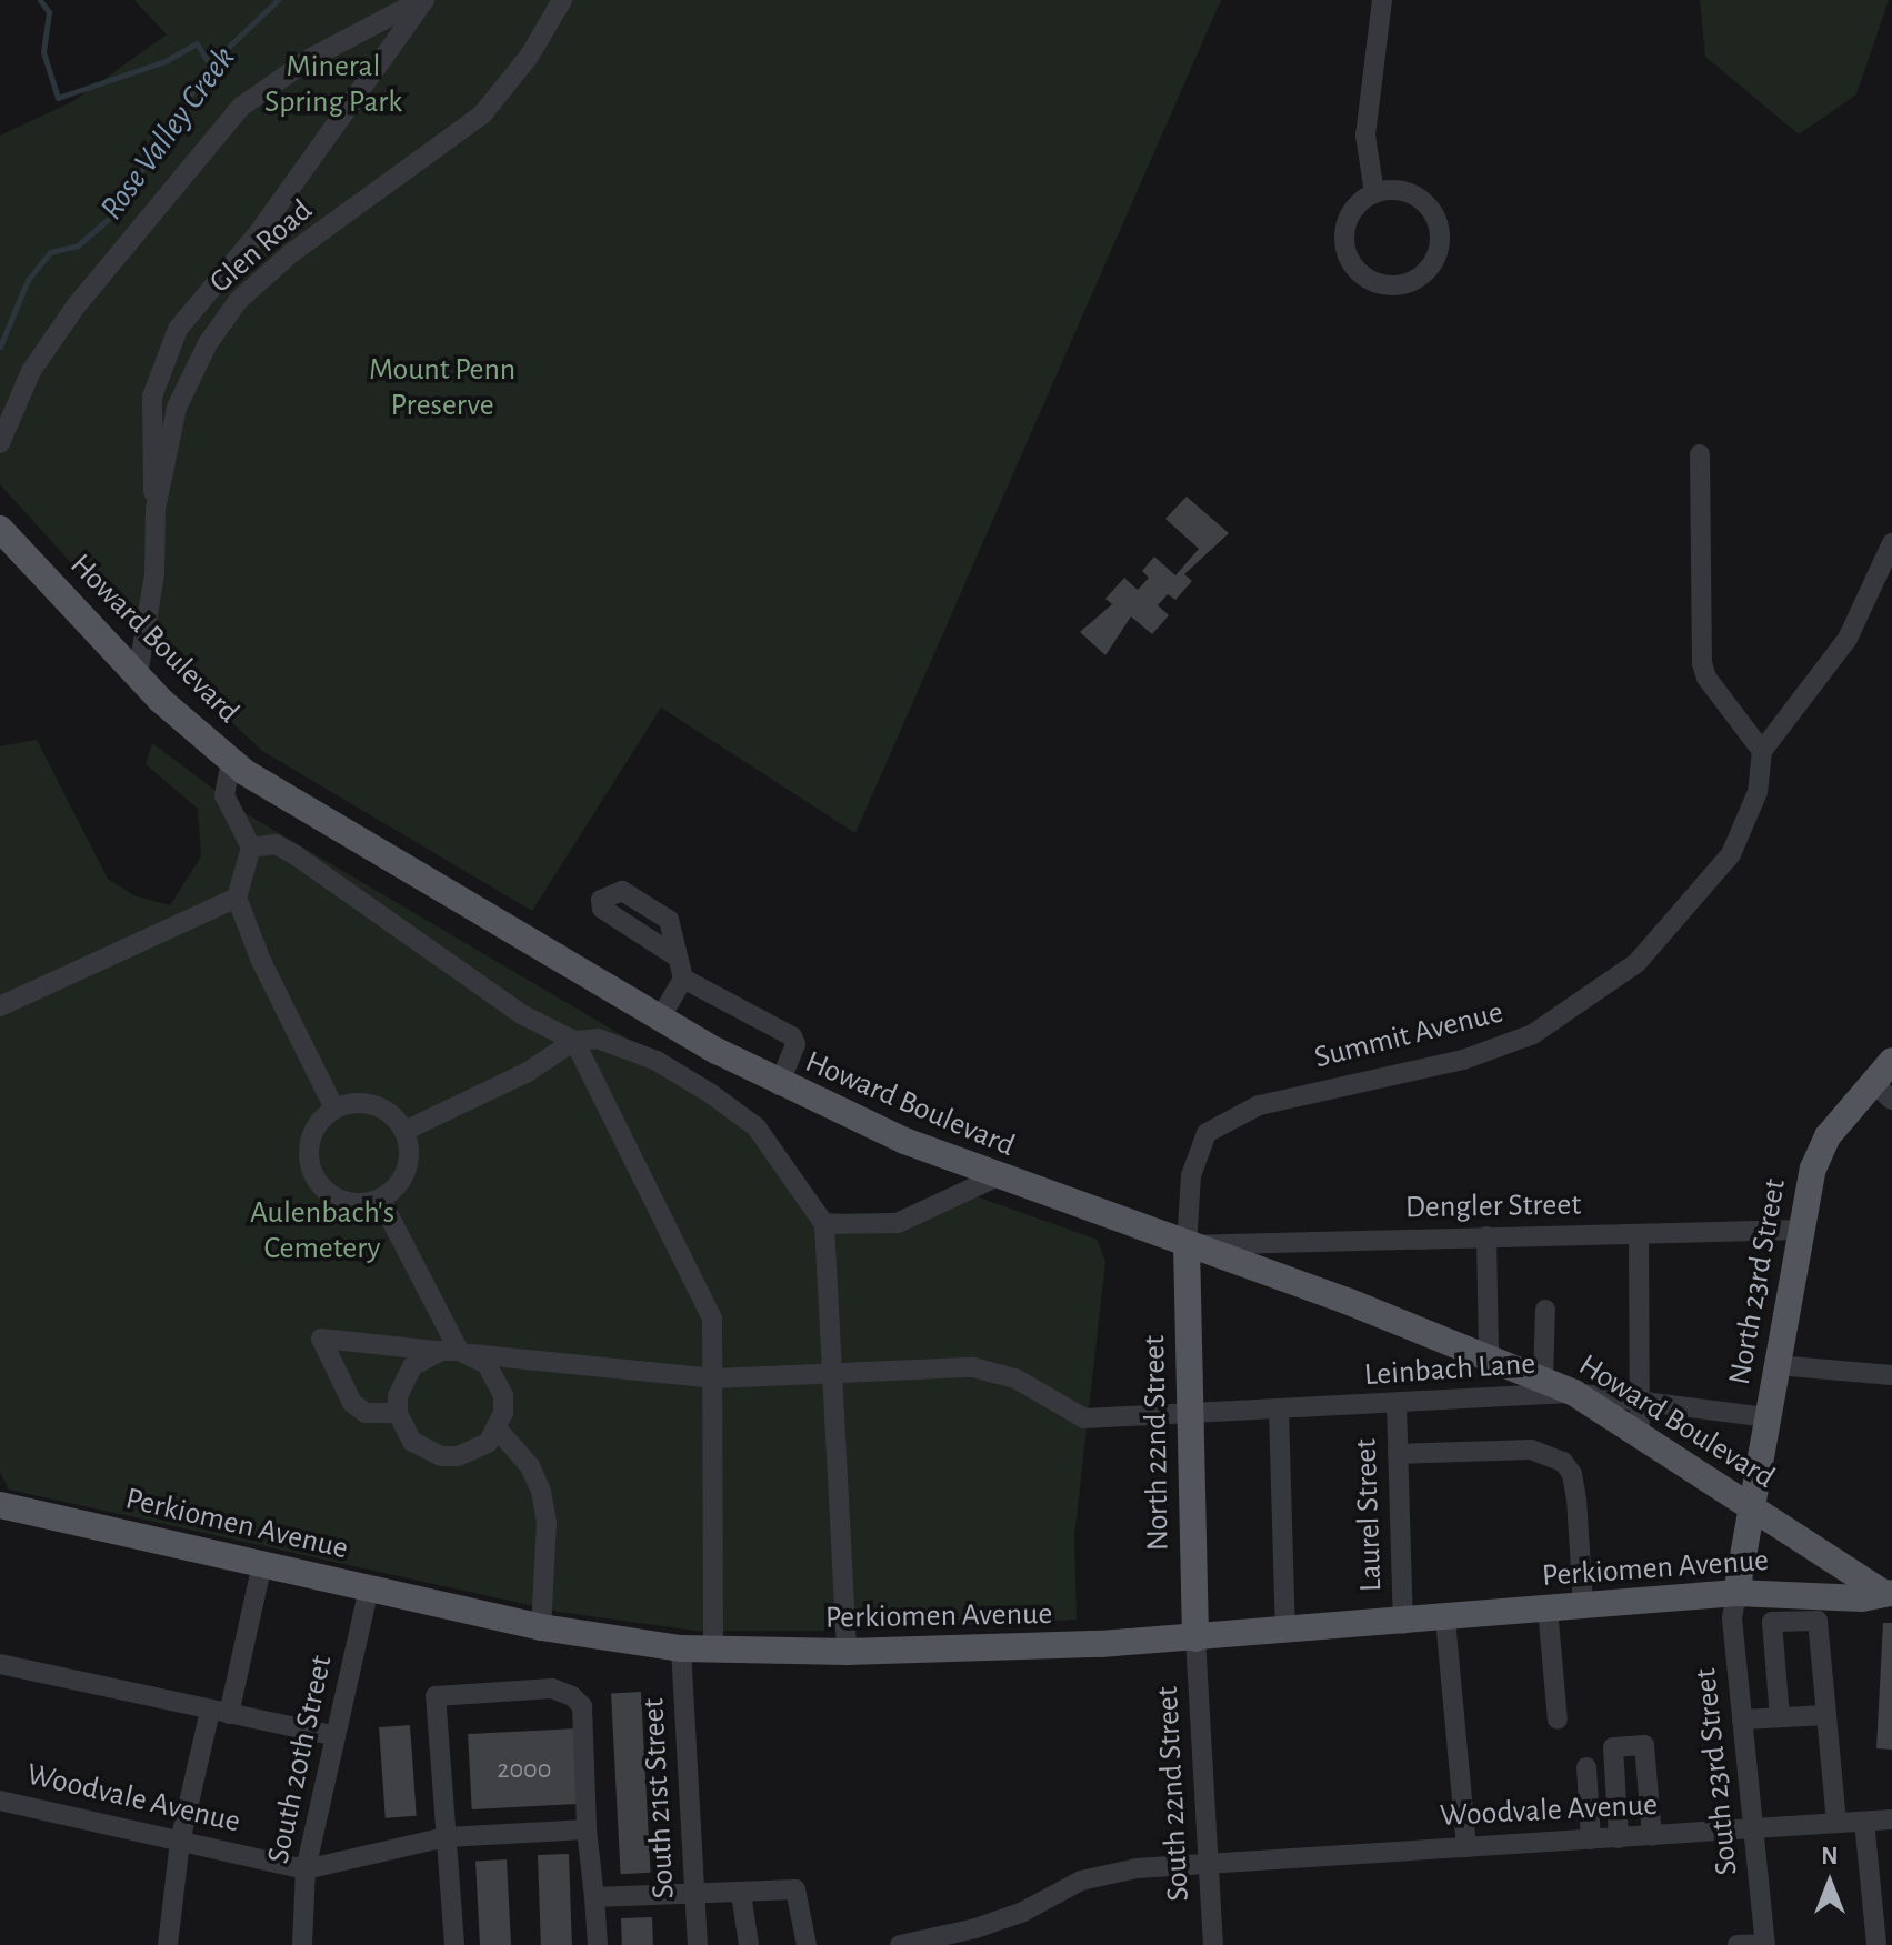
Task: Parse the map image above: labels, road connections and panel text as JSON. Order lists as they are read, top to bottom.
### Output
{
  "streets": {
    "main road": [
      "Howard Boulevard",
      "North 23rd Street",
      "North 22nd Street",
      "Perkiomen Avenue"
    ],
    "street": [
      "Glen Road",
      "Summit Avenue",
      "Dengler Street",
      "Leinbach Lane",
      "Laurel Street",
      "South 20th Street",
      "South 23rd Street",
      "South 22nd Street",
      "Woodvale Avenue",
      "South 21st Street"
    ]
  },
  "crossings": [
    ["Glen Road", "Howard Boulevard"],
    ["Howard Boulevard", "Summit Avenue"],
    ["Howard Boulevard", "Dengler Street"],
    ["Howard Boulevard", "North 23rd Street"],
    ["Howard Boulevard", "Leinbach Lane"],
    ["Howard Boulevard", "North 22nd Street"],
    ["Howard Boulevard", "Perkiomen Avenue"],
    ["Summit Avenue", "Dengler Street"],
    ["Summit Avenue", "North 22nd Street"],
    ["Dengler Street", "North 23rd Street"],
    ["Dengler Street", "North 22nd Street"],
    ["North 23rd Street", "Leinbach Lane"],
    ["North 23rd Street", "Perkiomen Avenue"],
    ["North 23rd Street", "South 23rd Street"],
    ["Leinbach Lane", "North 22nd Street"],
    ["Leinbach Lane", "Laurel Street"],
    ["North 22nd Street", "Perkiomen Avenue"],
    ["North 22nd Street", "South 22nd Street"],
    ["Laurel Street", "Perkiomen Avenue"],
    ["Perkiomen Avenue", "South 20th Street"],
    ["Perkiomen Avenue", "South 23rd Street"],
    ["Perkiomen Avenue", "South 22nd Street"],
    ["Perkiomen Avenue", "South 21st Street"],
    ["South 20th Street", "Woodvale Avenue"],
    ["South 23rd Street", "Woodvale Avenue"],
    ["South 22nd Street", "Woodvale Avenue"]
  ],
  "water": ["Rose Valley Creek"],
  "parks": ["Mineral Spring Park", "Mount Penn Preserve", "Aulenbach's Cemetery"],
  "house_numbers": ["2000"],
  "north": "top"
}
